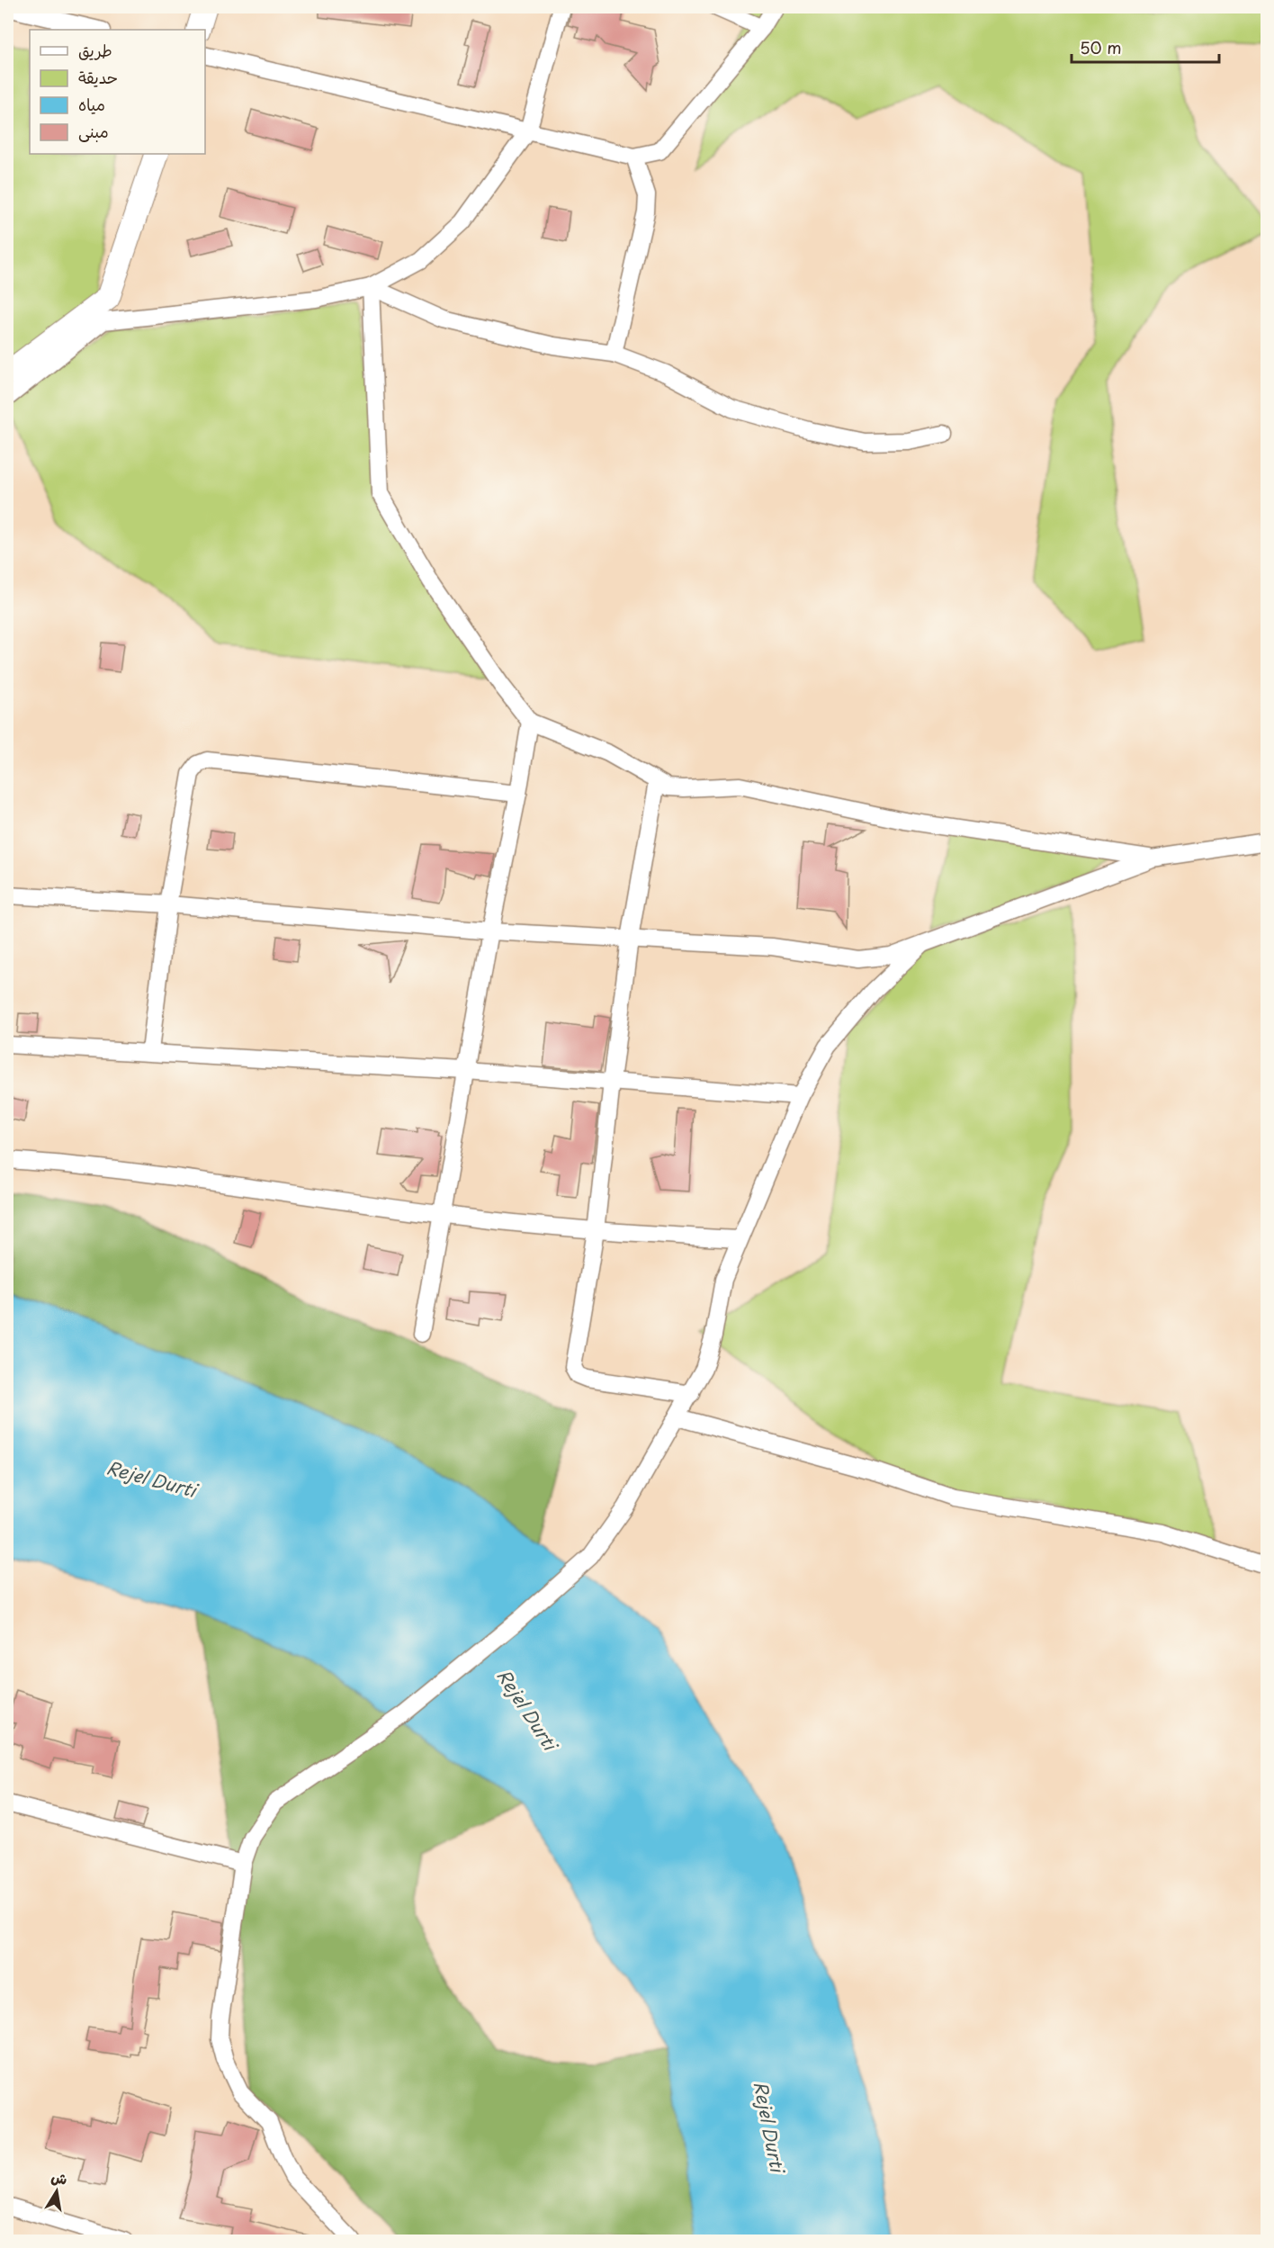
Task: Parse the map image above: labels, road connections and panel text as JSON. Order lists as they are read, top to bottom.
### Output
{
  "water": ["Rejel Durti"],
  "legend": [
    "طريق",
    "حديقة",
    "مياه",
    "مبنى"
  ],
  "scale_bar": "50 m",
  "north": "top"
}
